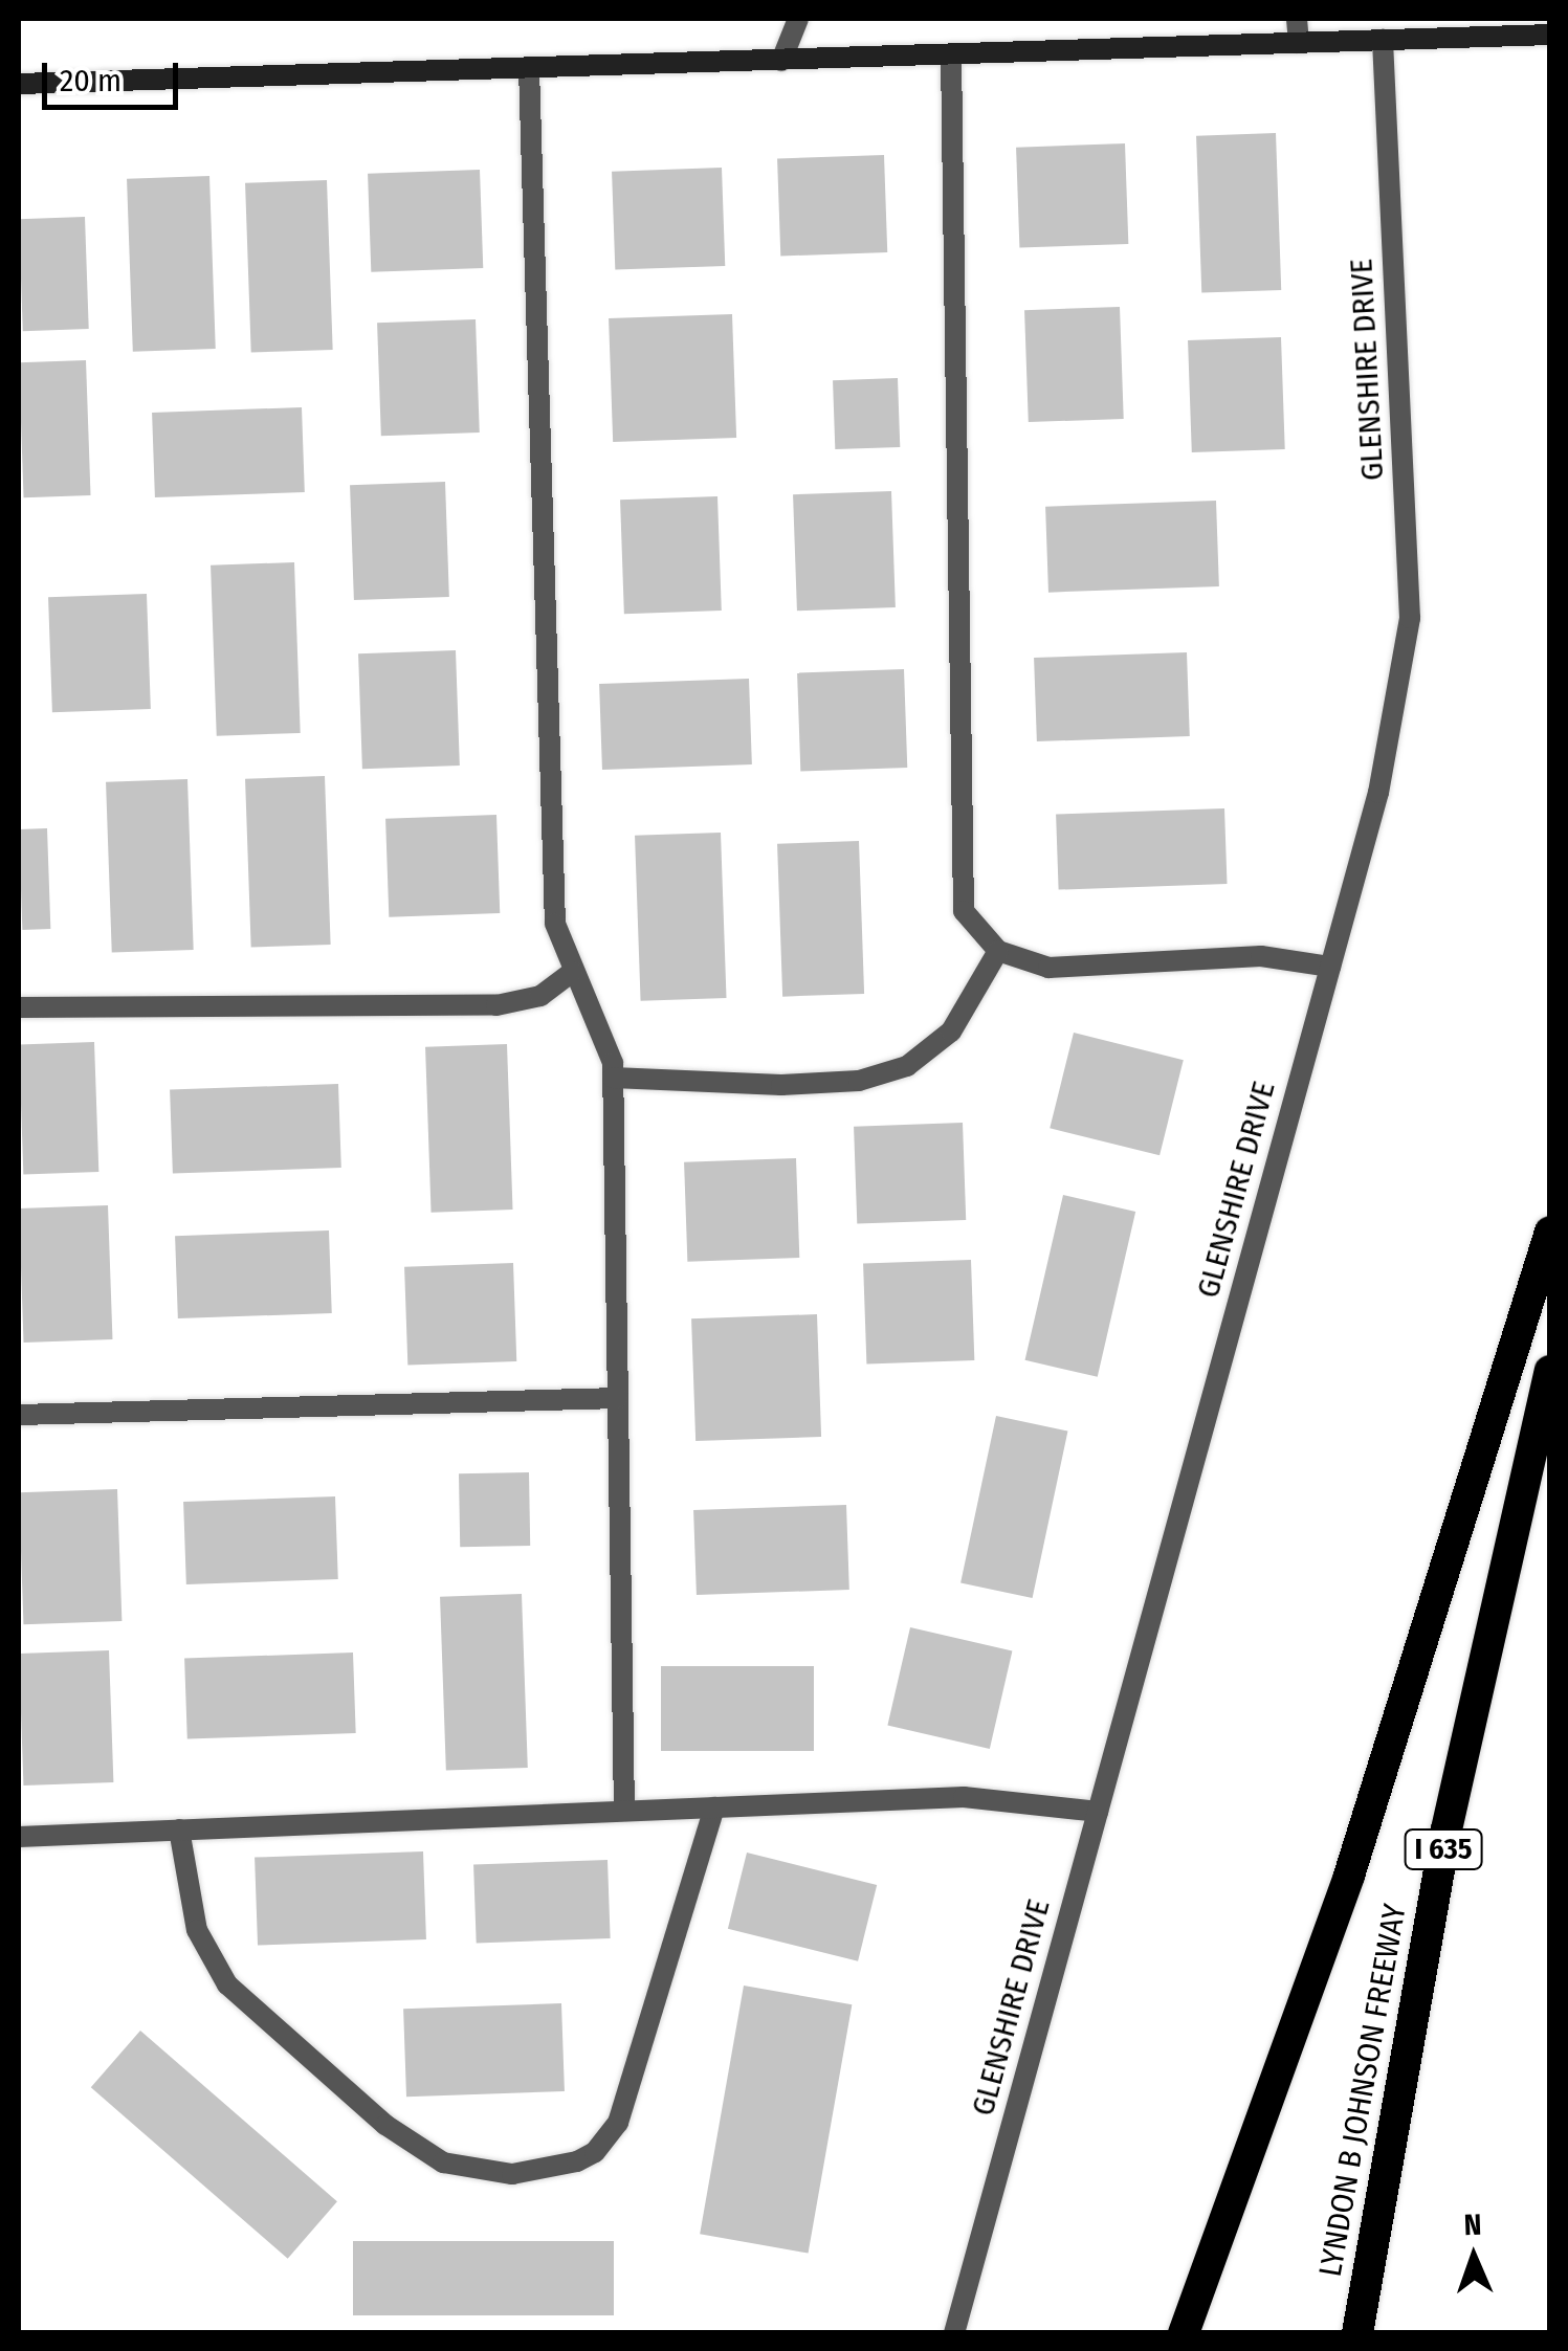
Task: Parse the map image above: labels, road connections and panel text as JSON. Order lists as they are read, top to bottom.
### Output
{
  "streets": {
    "highway": ["I 635", "LYNDON B JOHNSON FREEWAY"],
    "street": ["GLENSHIRE DRIVE"]
  },
  "scale_bar": "20 m",
  "north": "top"
}
